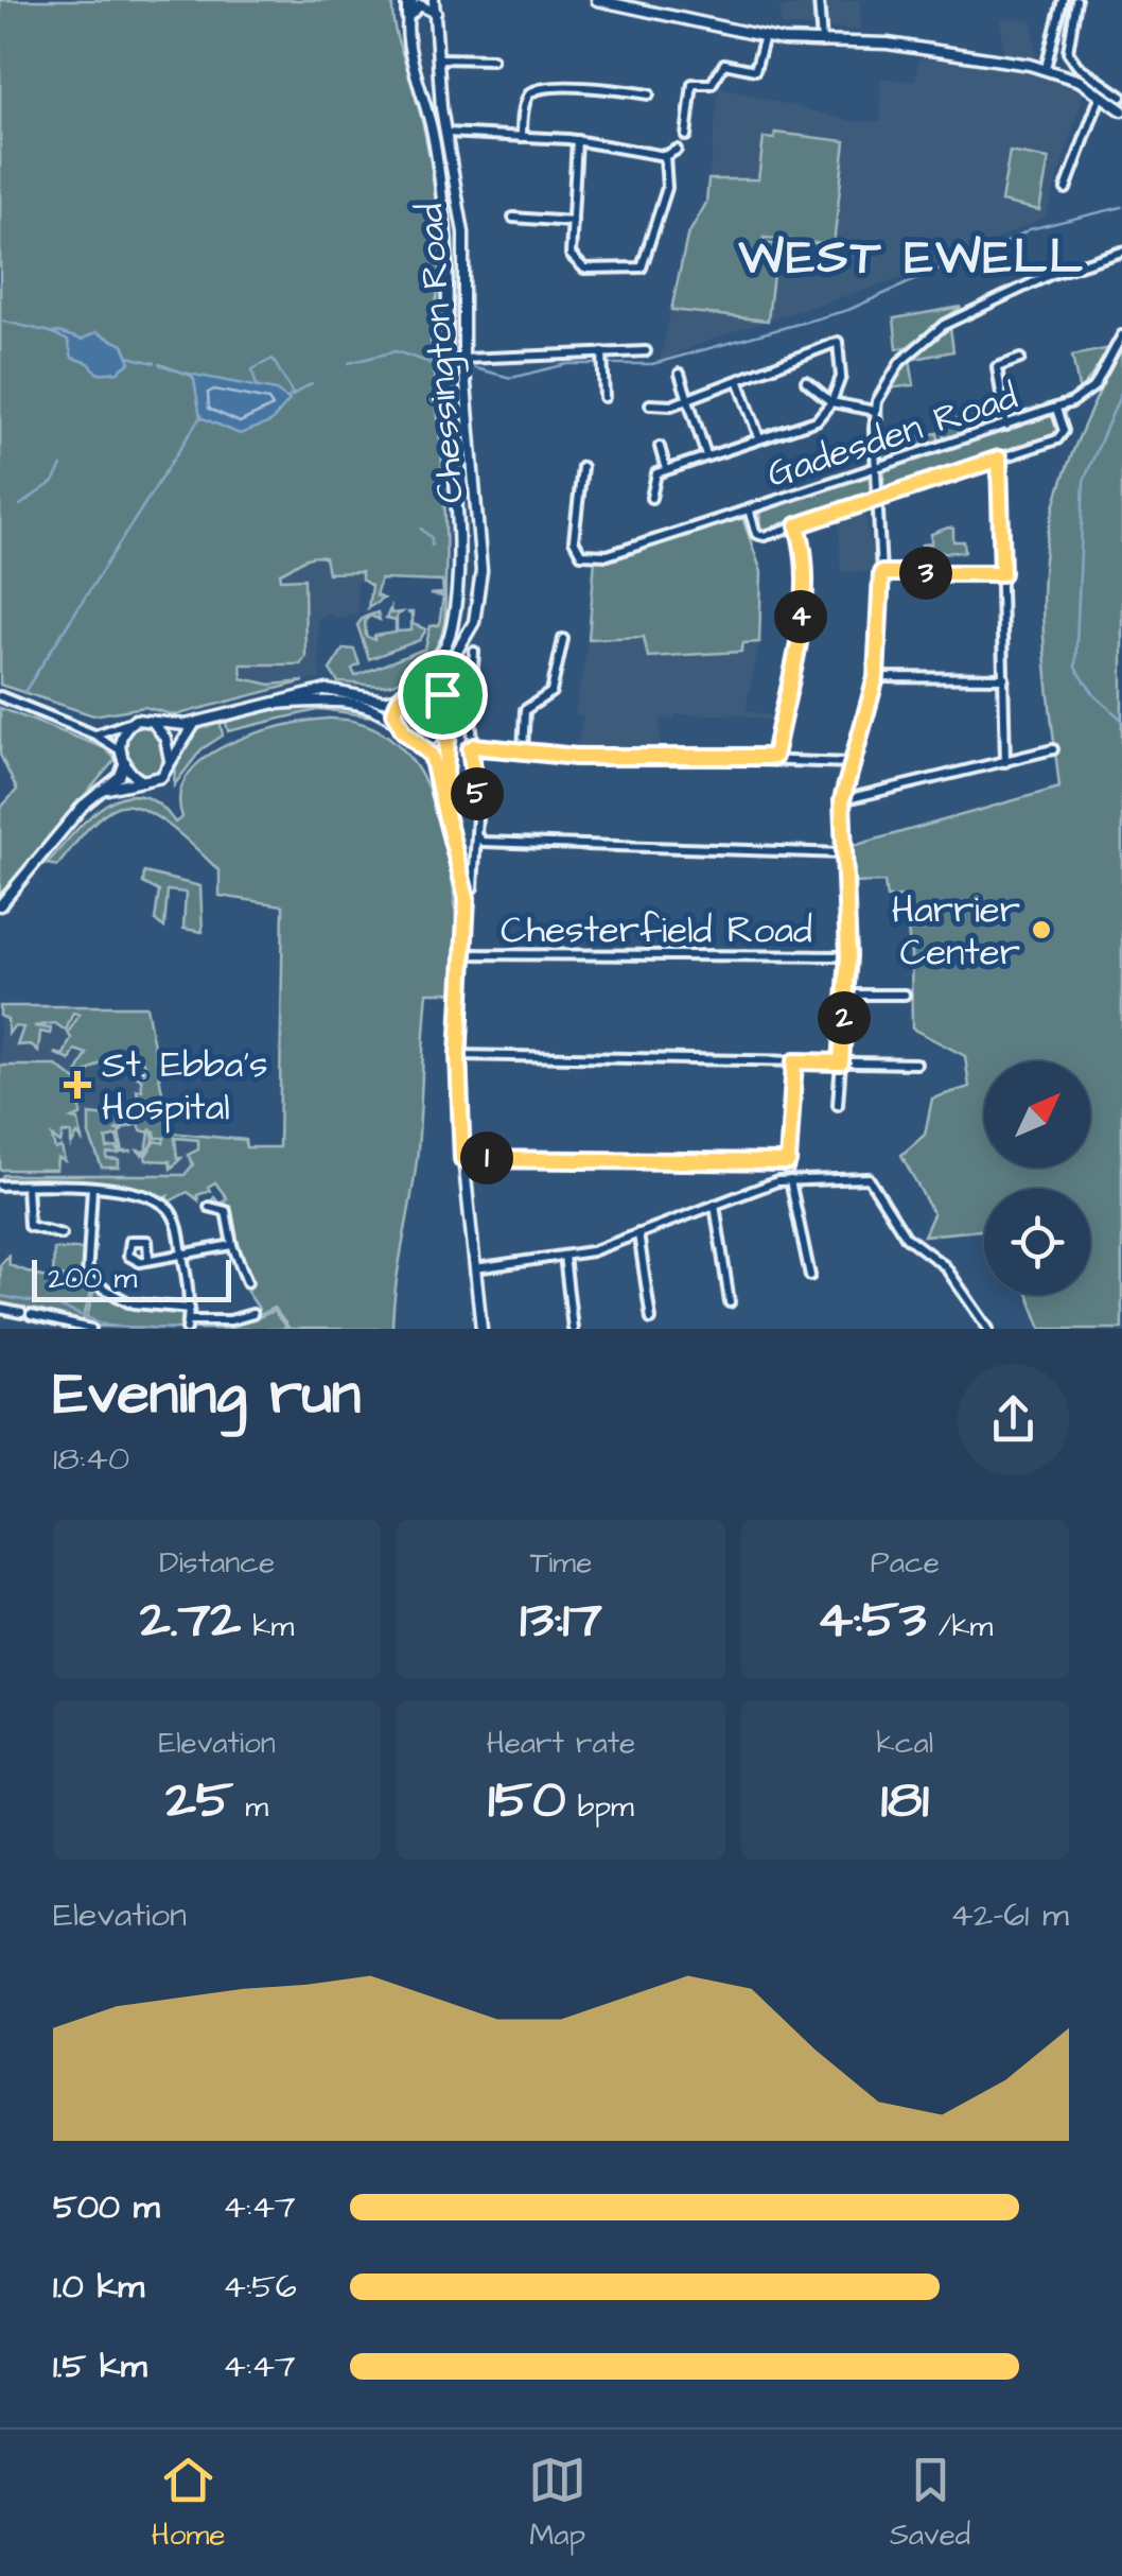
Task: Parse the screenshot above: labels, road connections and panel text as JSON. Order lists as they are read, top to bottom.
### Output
{
  "streets": {
    "main road": ["Chessington Road"],
    "street": ["Gadesden Road", "Chesterfield Road"]
  },
  "crossings": [
    ["Chessington Road", "Chesterfield Road"]
  ],
  "districts": ["WEST EWELL"],
  "places": {
    "other": ["Harrier Center"],
    "health": ["St. Ebba's Hospital"]
  },
  "scale_bar": "200 m",
  "north": "top right",
  "page": {
    "pins": [
      "3",
      "4",
      "5",
      "2",
      "1"
    ],
    "scale": "200 m",
    "heading": ["Evening run", "18:40"],
    "stats": [
      ["Distance", "2.72 km"],
      ["Time", "13:17"],
      ["Pace", "4:53 /km"],
      ["Elevation", "25 m"],
      ["Heart rate", "150 bpm"],
      ["kcal", "181"]
    ],
    "chart": ["Elevation", "42–61 m"],
    "list": [
      {
        "name": "500 m",
        "note": "4:47"
      },
      {
        "name": "1.0 km",
        "note": "4:56"
      },
      {
        "name": "1.5 km",
        "note": "4:47"
      }
    ],
    "tabs": ["Home", "Map", "Saved"]
  }
}
